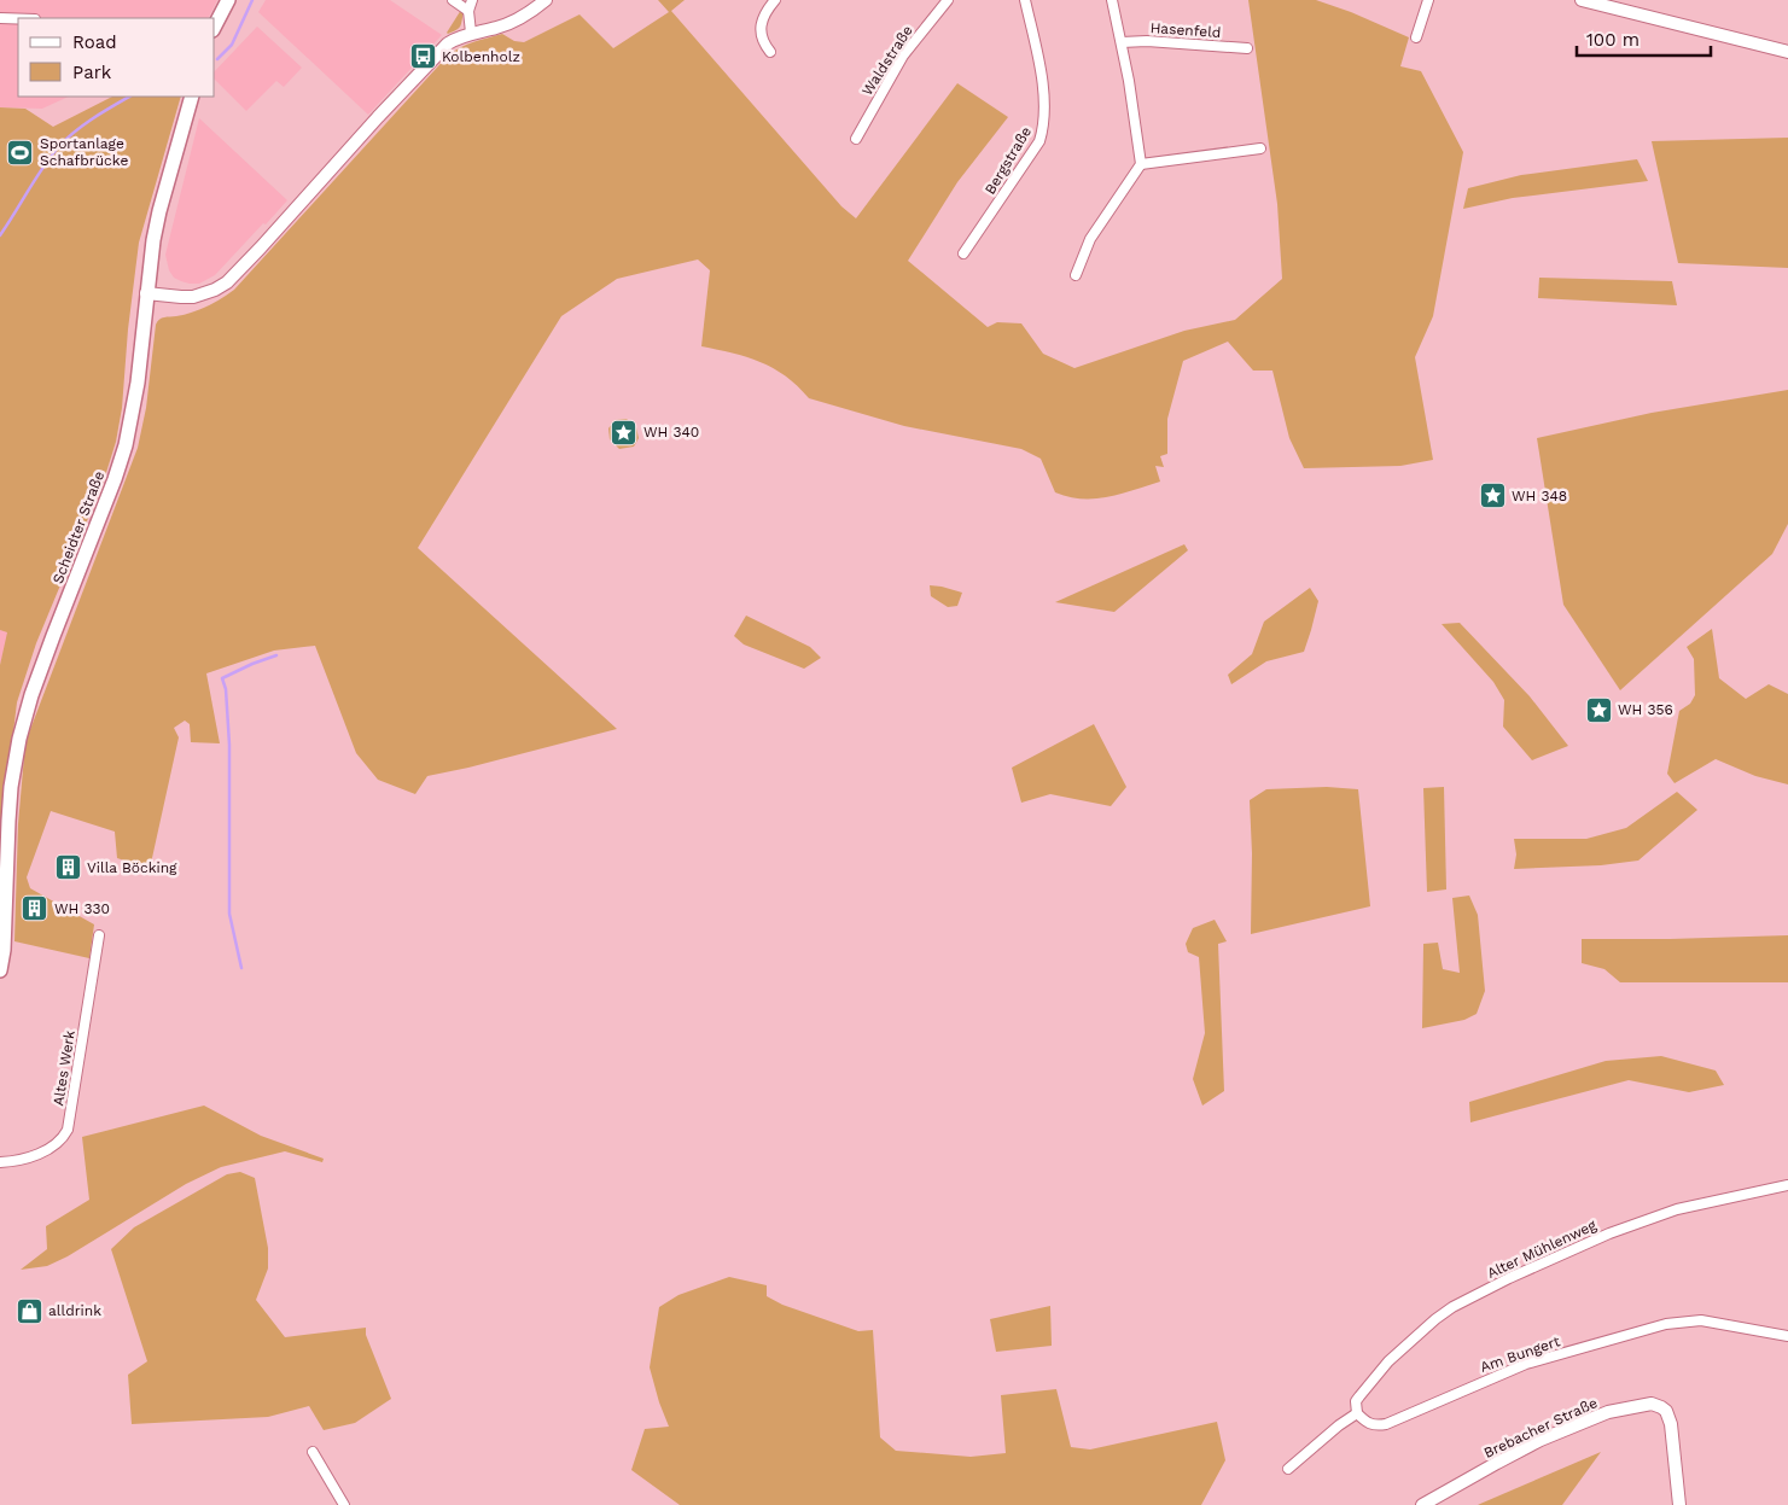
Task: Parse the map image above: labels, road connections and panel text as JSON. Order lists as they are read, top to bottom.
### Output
{
  "streets": {
    "main road": ["Scheidter Straße"],
    "street": [
      "Hasenfeld",
      "Waldstraße",
      "Bergstraße",
      "Altes Werk",
      "Alter Mühlenweg",
      "Am Bungert",
      "Brebacher Straße"
    ]
  },
  "crossings": [
    ["Alter Mühlenweg", "Am Bungert"]
  ],
  "places": {
    "bus stop": ["Kolbenholz"],
    "sports": ["Sportanlage Schafbrücke"],
    "place": ["WH 340", "WH 348", "WH 356"],
    "building": ["Villa Böcking", "WH 330"],
    "shop": ["alldrink"]
  },
  "legend": ["Road", "Park"],
  "scale_bar": "100 m"
}
